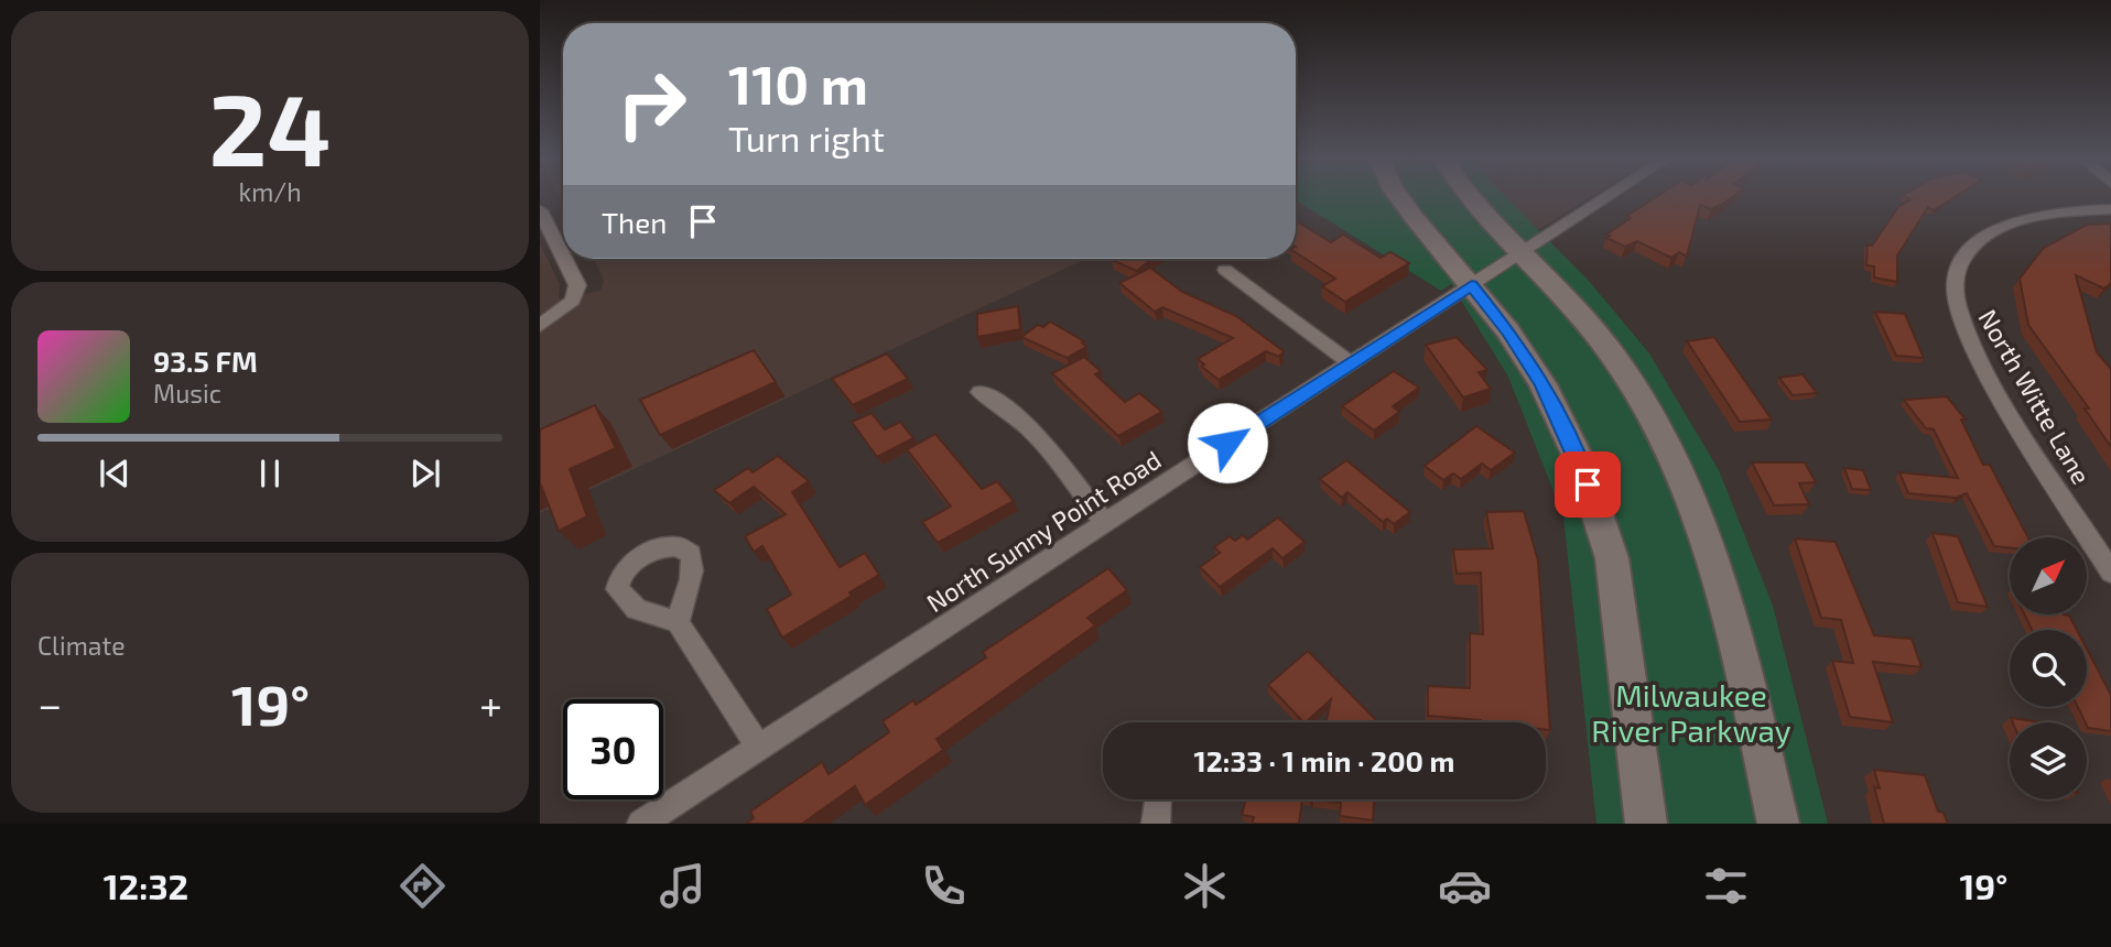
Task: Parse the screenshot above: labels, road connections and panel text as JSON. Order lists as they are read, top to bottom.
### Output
{
  "streets": {
    "street": ["North Witte Lane", "North Sunny Point Road"]
  },
  "parks": ["Milwaukee River Parkway"],
  "north": "top right",
  "page": {
    "tile": [
      ["24", "km/h"],
      "Climate"
    ],
    "turn": ["110 m", "Turn right"],
    "then": "Then",
    "song": ["93.5 FM", "Music"],
    "heat": ["−", "19°", "+"],
    "limit": "30",
    "trip": "12:33 · 1 min · 200 m",
    "tabs": ["12:32", "19°"]
  }
}
